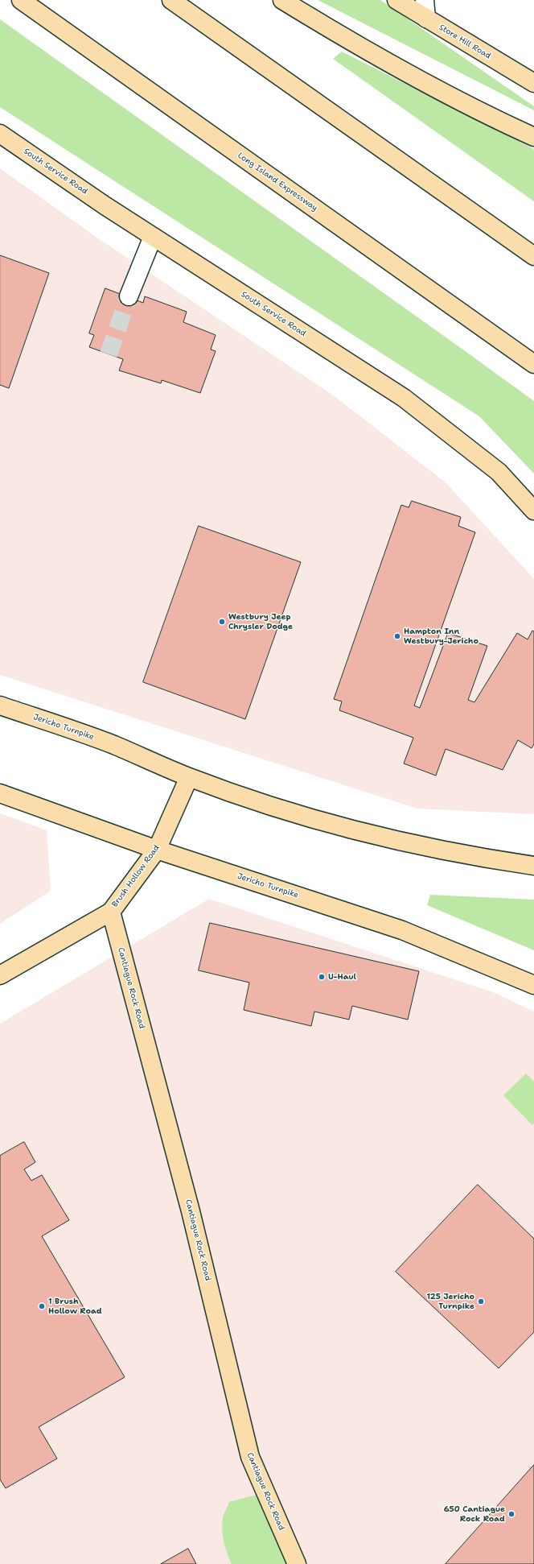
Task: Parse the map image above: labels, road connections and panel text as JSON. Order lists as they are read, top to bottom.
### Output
{
  "streets": {
    "main road": [
      "Store Hill Road",
      "South Service Road",
      "Long Island Expressway",
      "Jericho Turnpike",
      "Brush Hollow Road",
      "Cantiague Rock Road"
    ]
  },
  "crossings": [
    ["Jericho Turnpike", "Brush Hollow Road"],
    ["Brush Hollow Road", "Cantiague Rock Road"]
  ],
  "places": [
    "Westbury Jeep Chrysler Dodge",
    "Hampton Inn Westbury-Jericho",
    "U-Haul",
    "125 Jericho Turnpike",
    "1 Brush Hollow Road",
    "650 Cantiague Rock Road"
  ]
}
